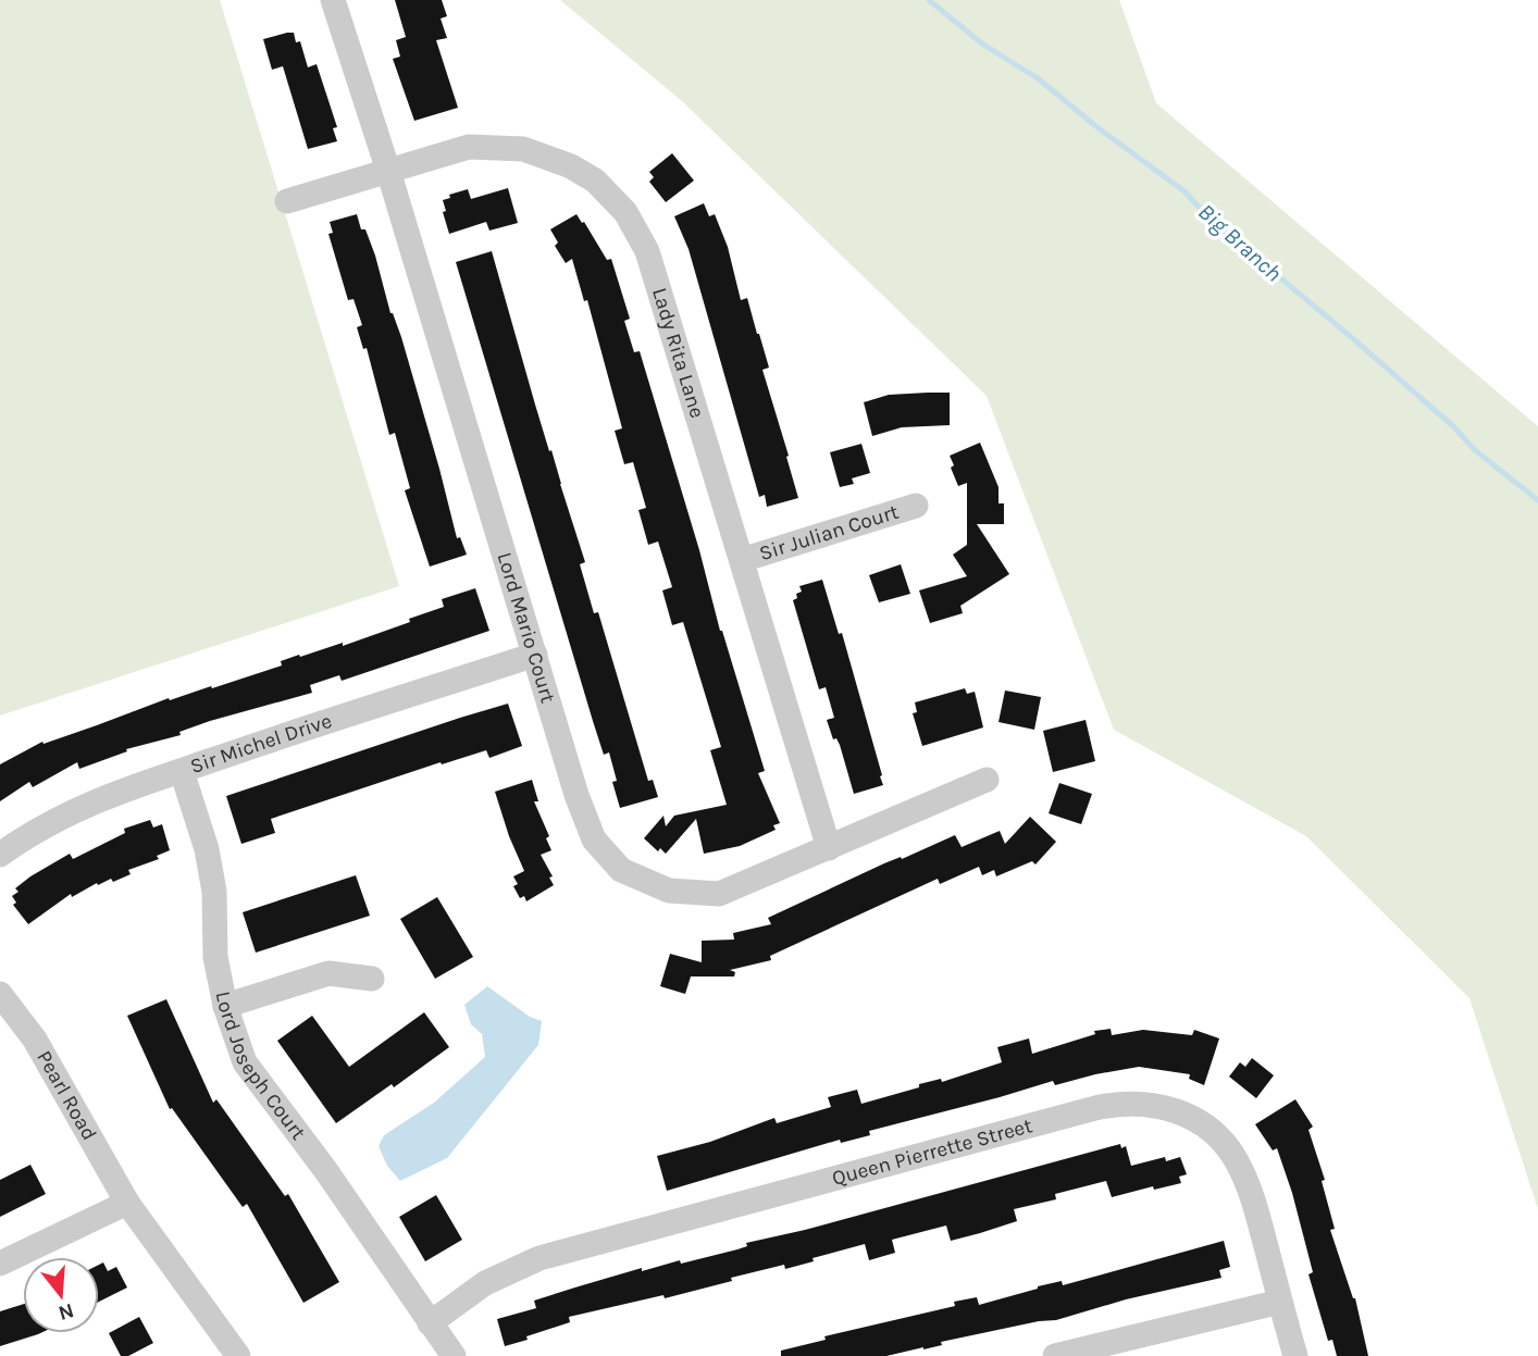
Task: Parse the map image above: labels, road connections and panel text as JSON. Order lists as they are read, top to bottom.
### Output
{
  "streets": {
    "street": [
      "Lady Rita Lane",
      "Sir Julian Court",
      "Lord Mario Court",
      "Sir Michel Drive",
      "Lord Joseph Court",
      "Pearl Road",
      "Queen Pierrette Street"
    ]
  },
  "crossings": [
    ["Lady Rita Lane", "Sir Julian Court"],
    ["Lady Rita Lane", "Lord Mario Court"],
    ["Lord Mario Court", "Sir Michel Drive"],
    ["Sir Michel Drive", "Lord Joseph Court"],
    ["Lord Joseph Court", "Queen Pierrette Street"]
  ],
  "water": ["Big Branch"],
  "north": "bottom"
}
